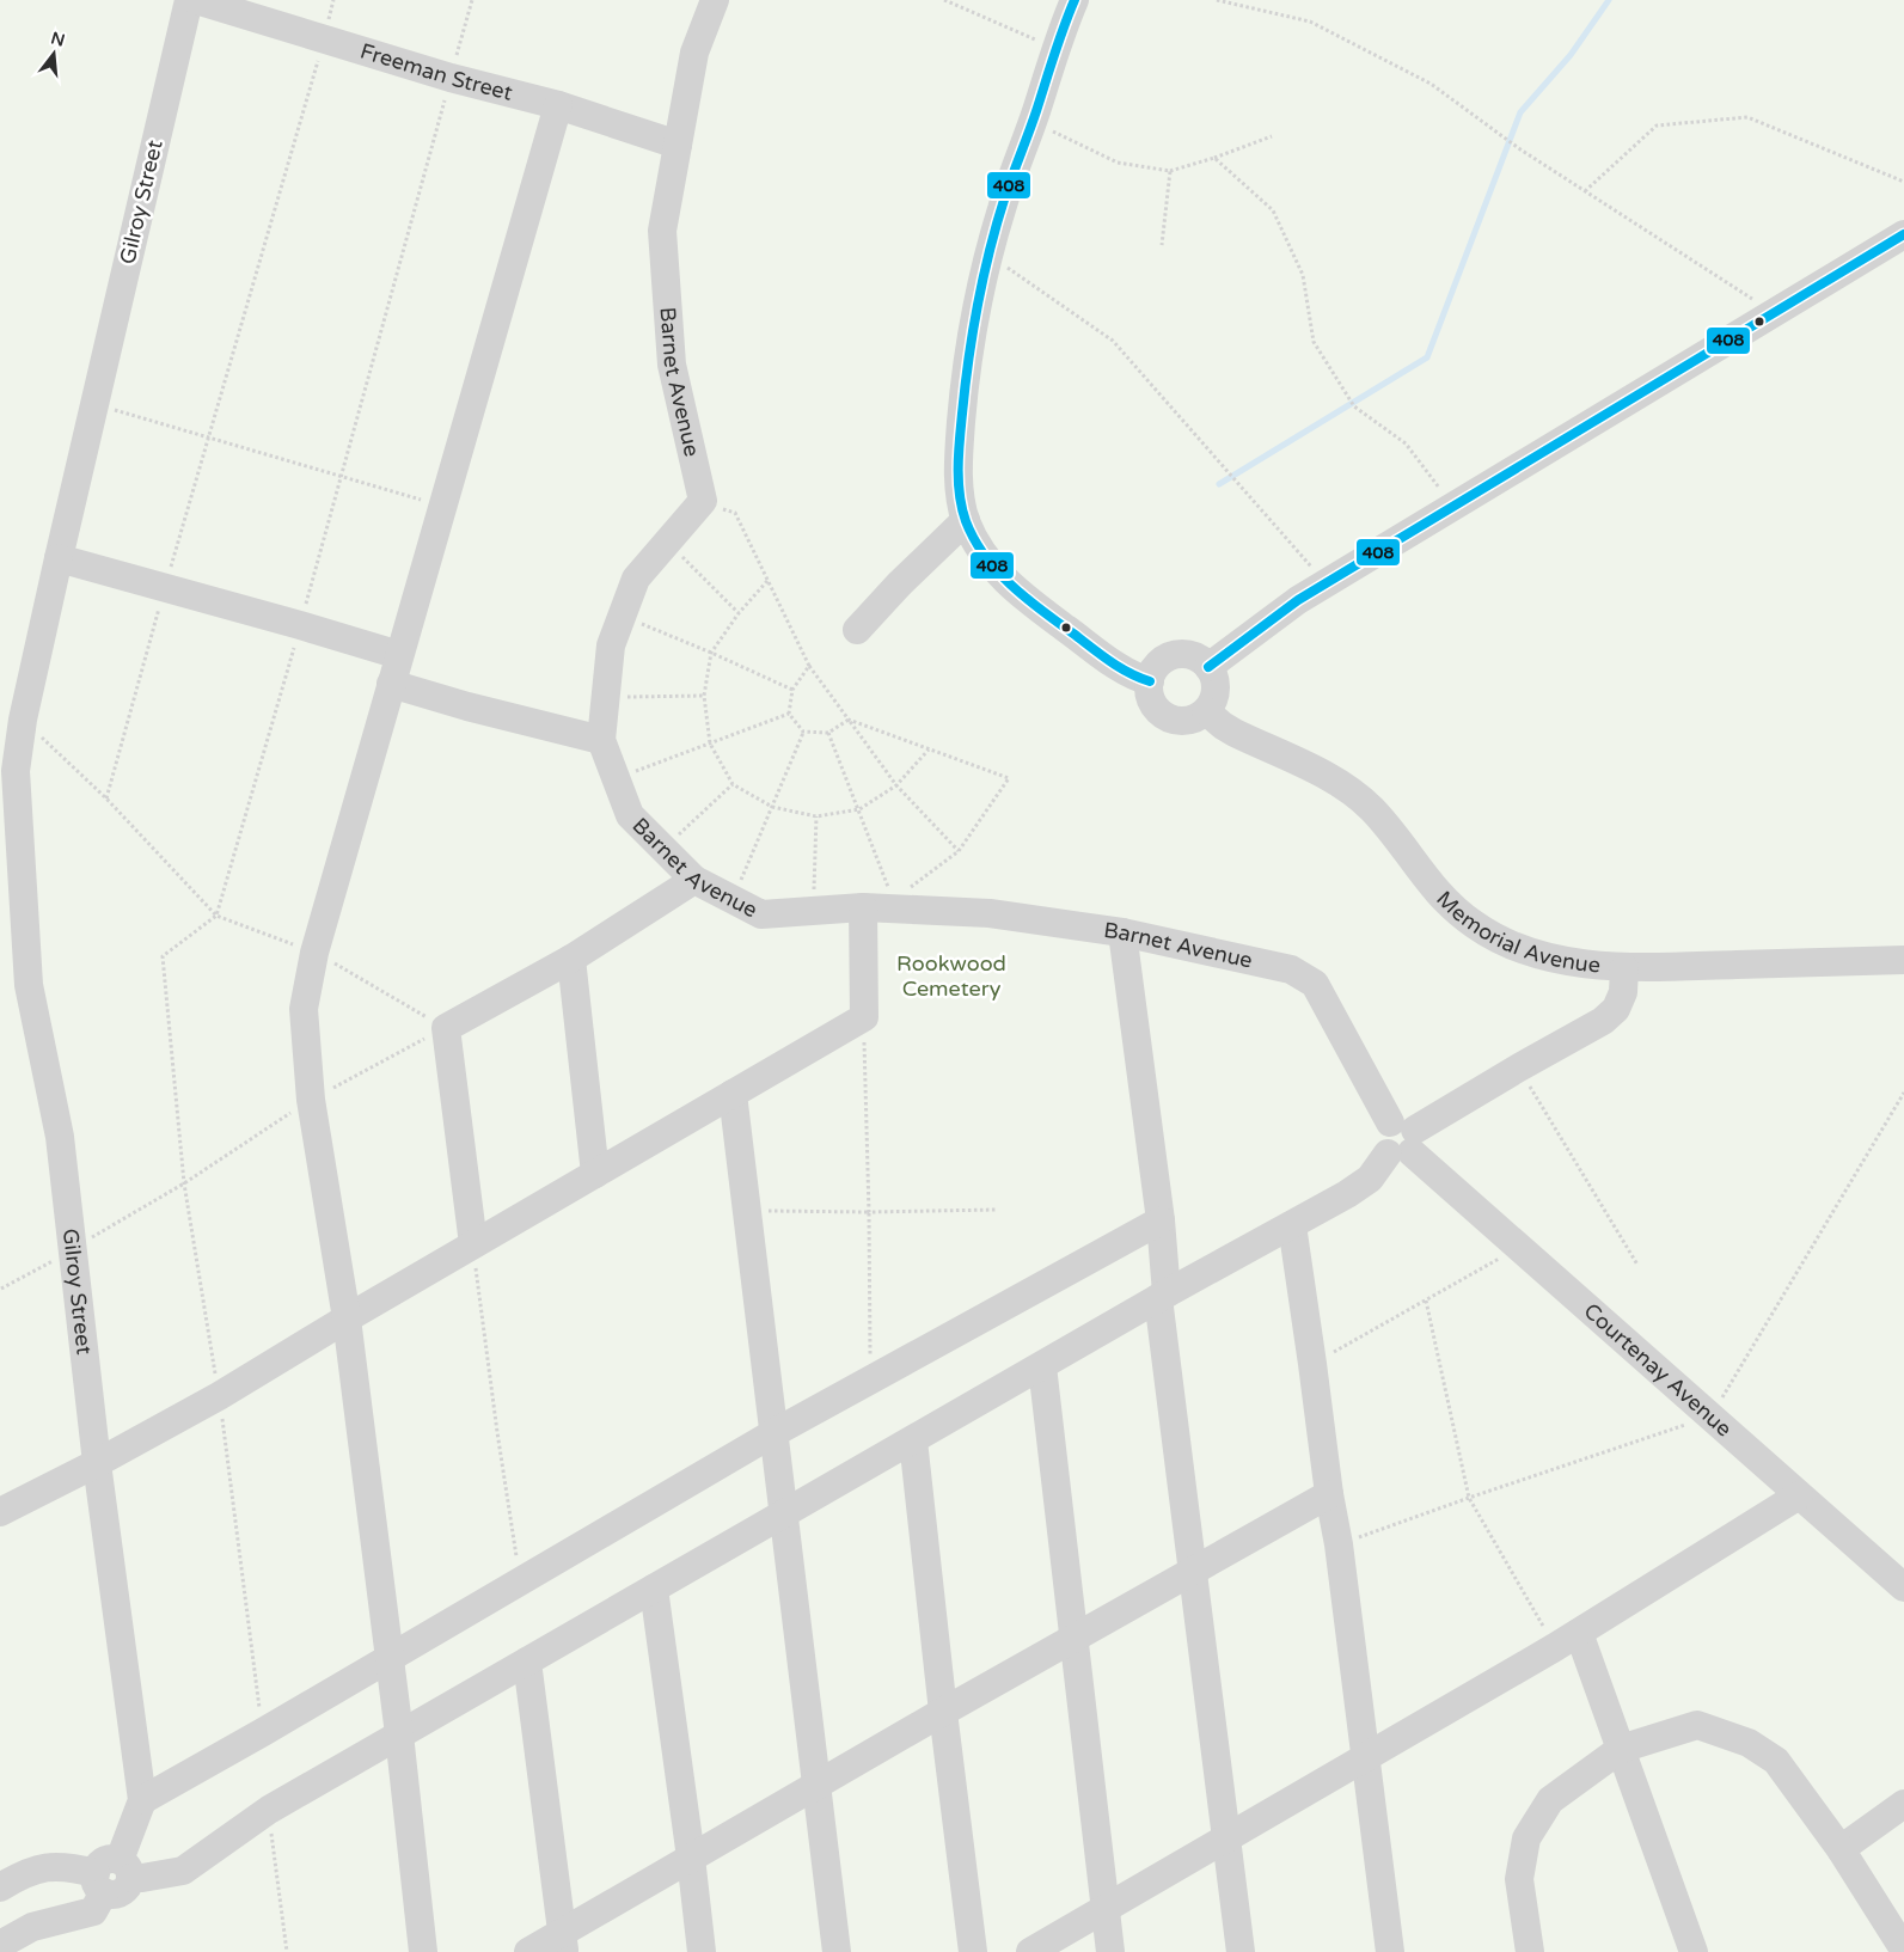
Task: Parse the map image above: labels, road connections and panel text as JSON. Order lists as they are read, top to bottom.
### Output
{
  "streets": {
    "street": [
      "Freeman Street",
      "Gilroy Street",
      "Barnet Avenue",
      "Memorial Avenue",
      "Courtenay Avenue"
    ]
  },
  "crossings": [
    ["Freeman Street", "Barnet Avenue"],
    ["Barnet Avenue", "Courtenay Avenue"]
  ],
  "parks": ["Rookwood Cemetery"],
  "lines": ["transit line 408"],
  "north": "top"
}
